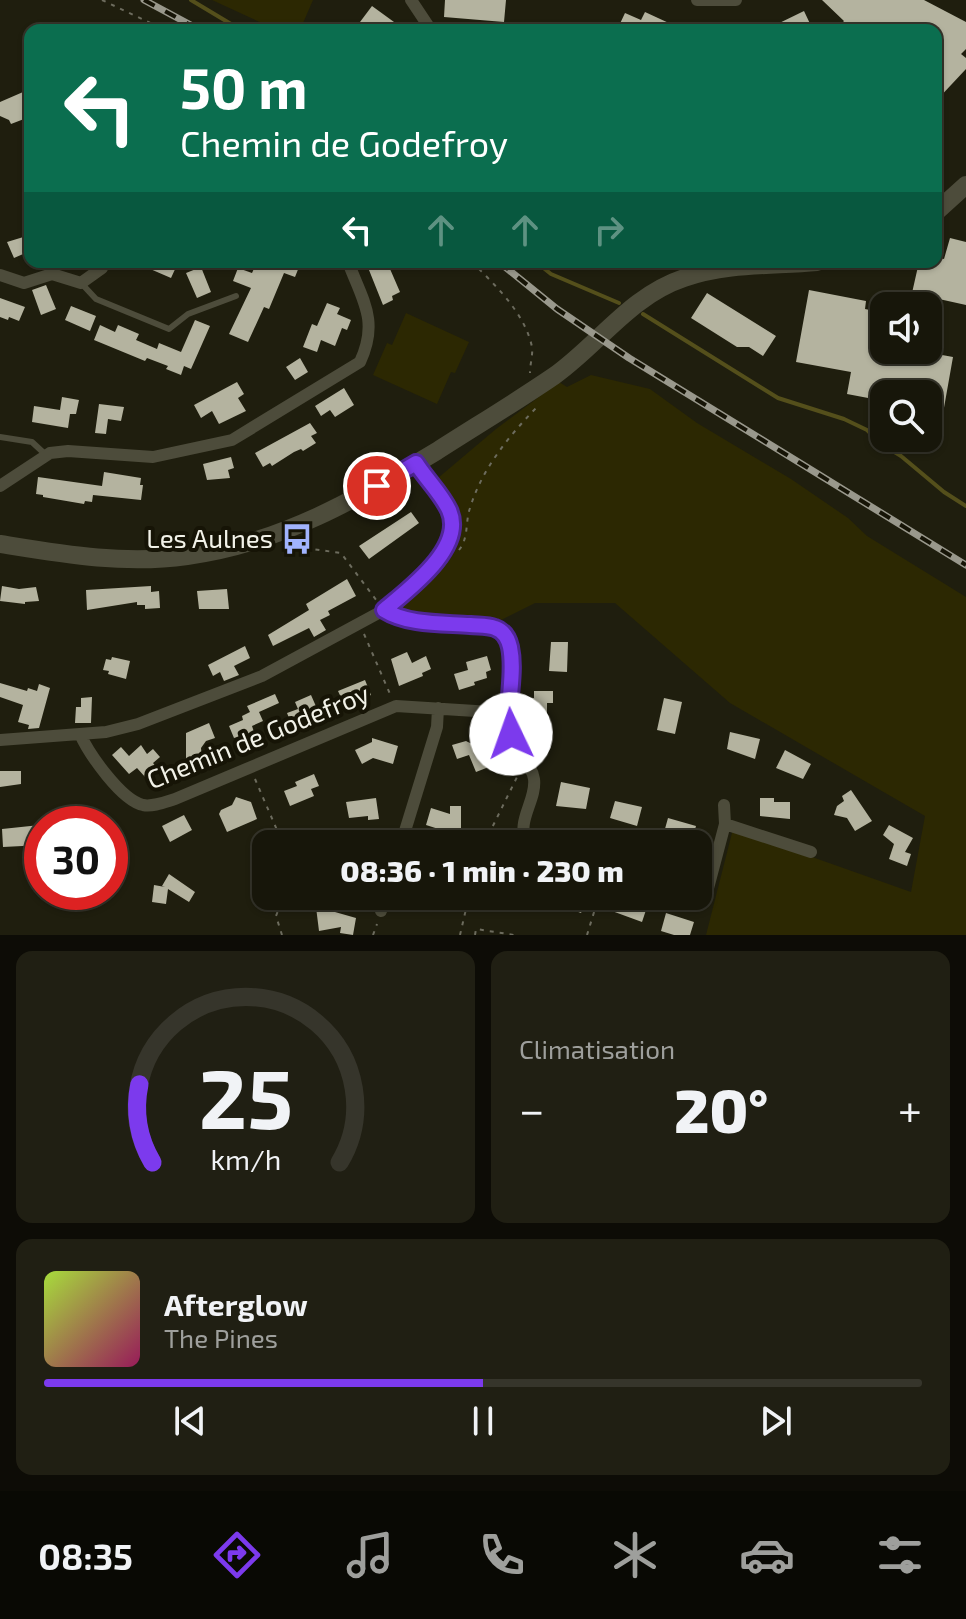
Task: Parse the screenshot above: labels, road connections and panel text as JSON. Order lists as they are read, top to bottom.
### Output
{
  "streets": {
    "street": ["Chemin de Godefroy"]
  },
  "places": {
    "bus stop": ["Les Aulnes"]
  },
  "page": {
    "turn": ["50 m", "Chemin de Godefroy"],
    "limit": "30",
    "trip": "08:36 · 1 min · 230 m",
    "tile": "Climatisation",
    "heat": ["−", "20°", "+"],
    "song": ["Afterglow", "The Pines"],
    "tabs": "08:35",
    "gauge": ["25", "km/h"]
  }
}
